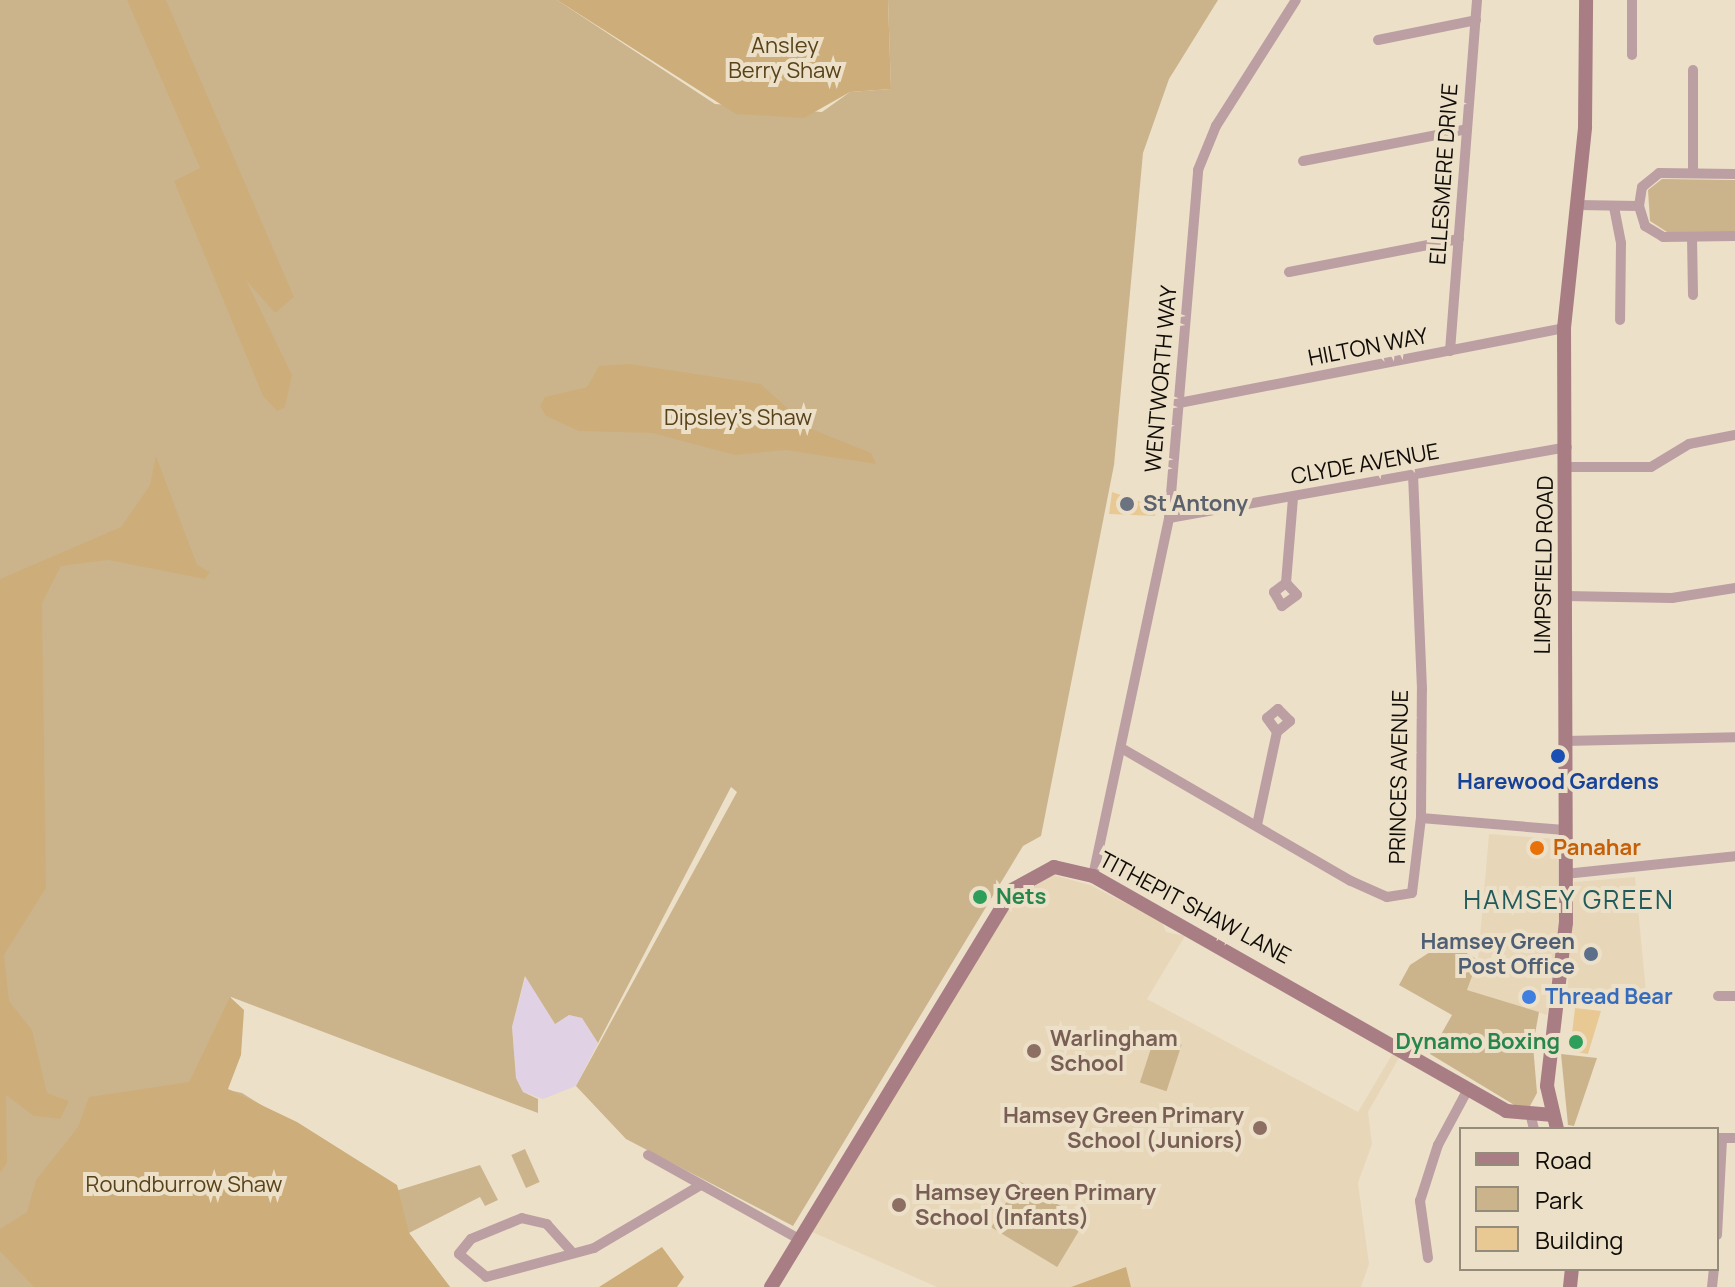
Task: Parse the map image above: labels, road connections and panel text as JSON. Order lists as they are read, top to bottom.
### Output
{
  "streets": {
    "main road": ["LIMPSFIELD ROAD", "TITHEPIT SHAW LANE"],
    "street": [
      "ELLESMERE DRIVE",
      "HILTON WAY",
      "WENTWORTH WAY",
      "CLYDE AVENUE",
      "PRINCES AVENUE"
    ]
  },
  "crossings": [
    ["ELLESMERE DRIVE", "HILTON WAY"],
    ["HILTON WAY", "WENTWORTH WAY"],
    ["HILTON WAY", "LIMPSFIELD ROAD"],
    ["WENTWORTH WAY", "CLYDE AVENUE"],
    ["WENTWORTH WAY", "PRINCES AVENUE"],
    ["WENTWORTH WAY", "TITHEPIT SHAW LANE"],
    ["CLYDE AVENUE", "LIMPSFIELD ROAD"],
    ["CLYDE AVENUE", "PRINCES AVENUE"],
    ["LIMPSFIELD ROAD", "TITHEPIT SHAW LANE"]
  ],
  "districts": ["HAMSEY GREEN"],
  "parks": ["Ansley Berry Shaw", "Dipsley's Shaw", "Roundburrow Shaw"],
  "places": [
    "St Antony",
    "Harewood Gardens",
    "Panahar",
    "Nets",
    "Hamsey Green Post Office",
    "Thread Bear",
    "Dynamo Boxing",
    "Warlingham School",
    "Hamsey Green Primary School (Juniors)",
    "Hamsey Green Primary School (Infants)"
  ],
  "legend": ["Road", "Park", "Building"]
}
